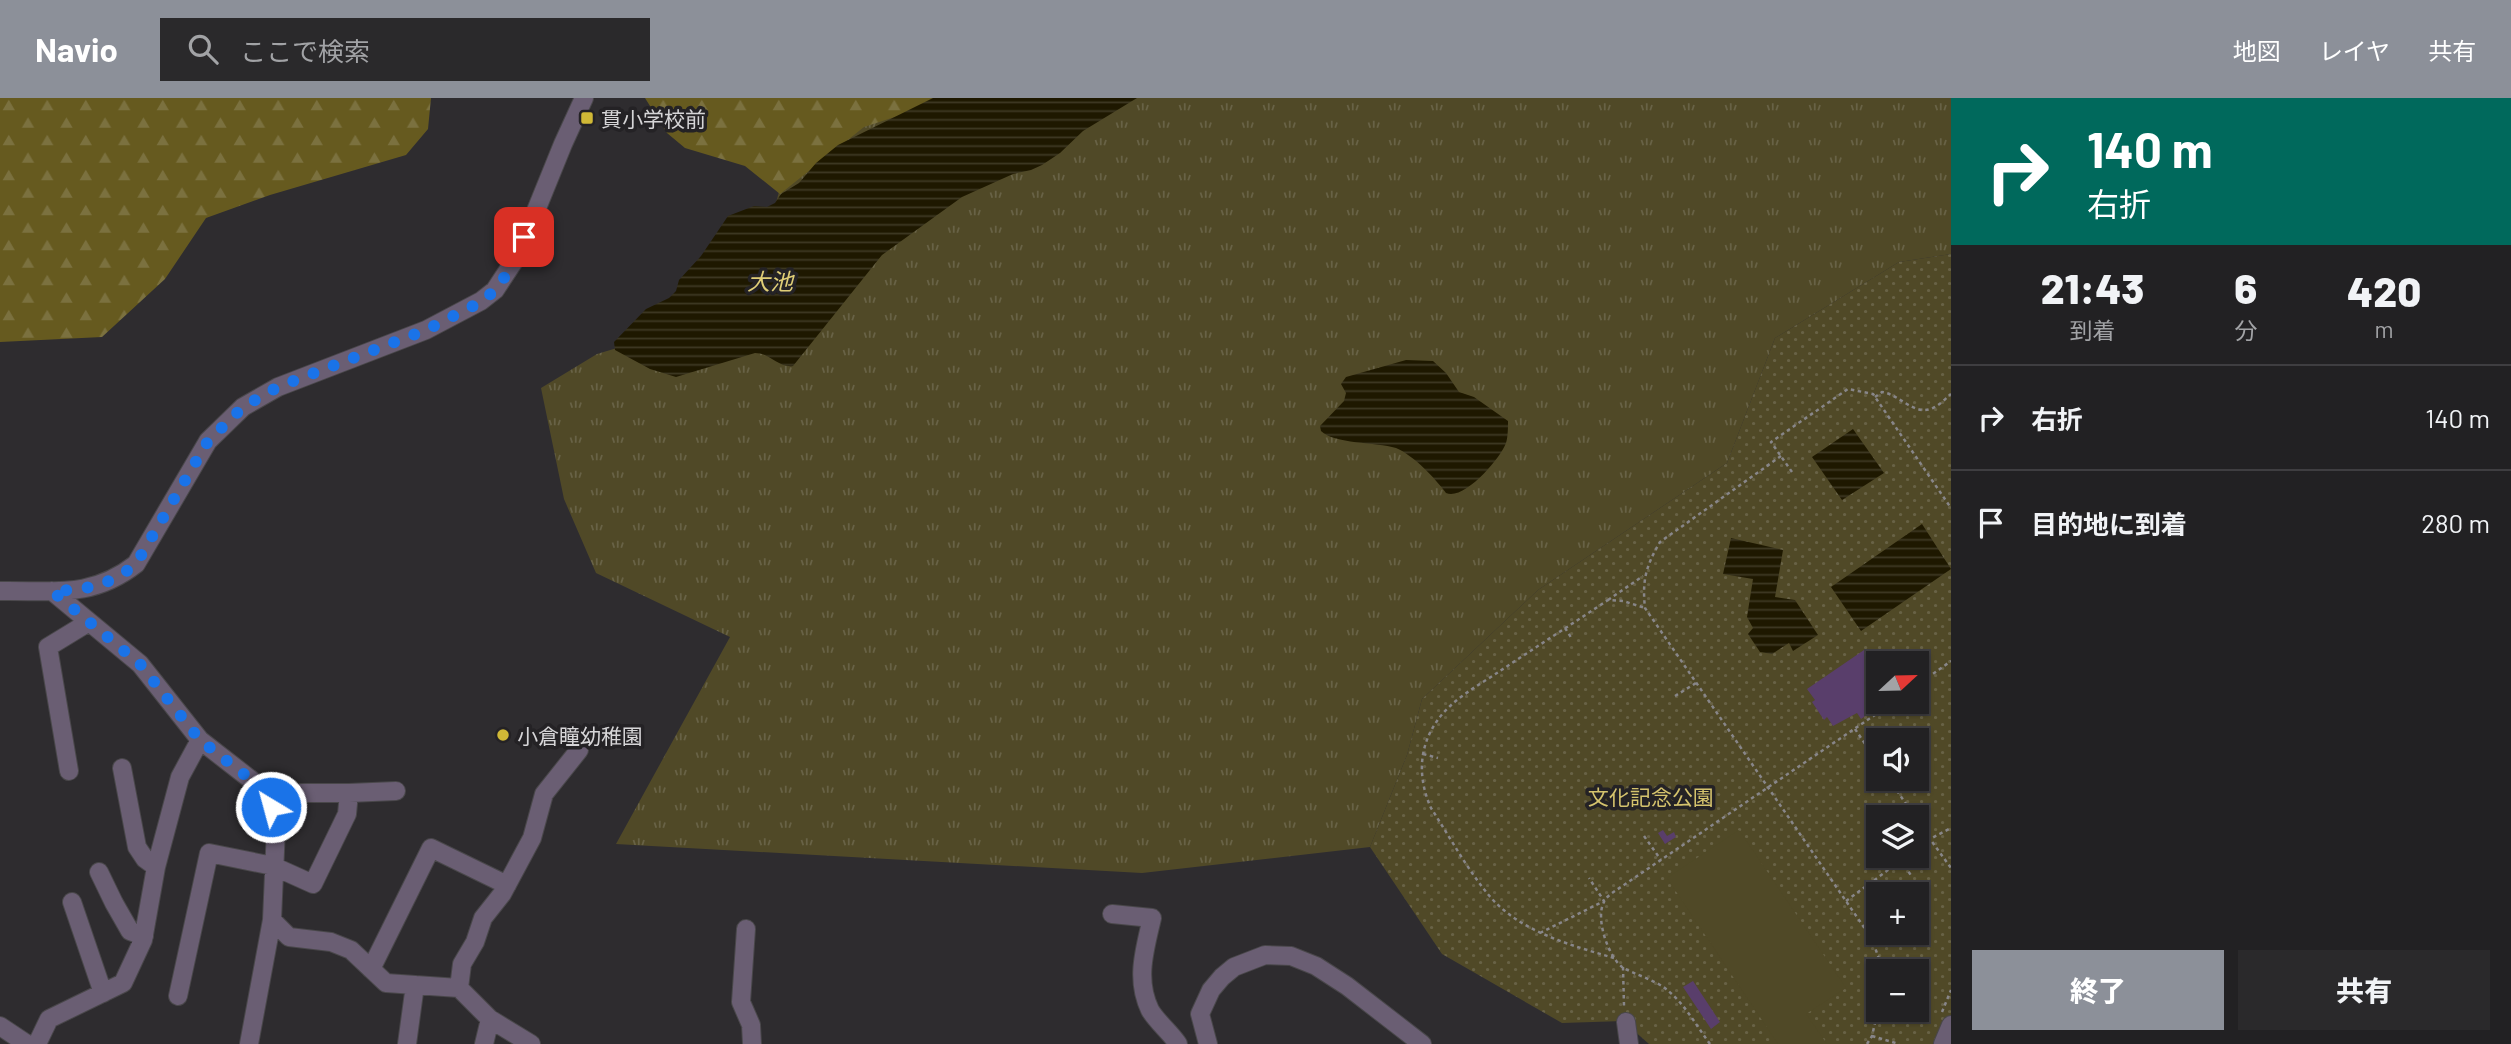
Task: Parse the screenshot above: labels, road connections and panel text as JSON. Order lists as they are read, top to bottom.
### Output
{
  "water": ["大池"],
  "parks": ["文化記念公園"],
  "places": {
    "transit": ["貫小学校前"],
    "other": ["小倉瞳幼稚園"]
  },
  "north": "right",
  "page": {
    "header": "Navio",
    "search": "ここで検索",
    "nav": ["地図", "レイヤ", "共有"],
    "turn": ["140 m", "右折"],
    "eta": [
      "21:43",
      "到着",
      "6",
      "分",
      "420",
      "m"
    ],
    "list": [
      {
        "name": "右折",
        "value": "140 m"
      },
      {
        "name": "目的地に到着",
        "value": "280 m"
      }
    ],
    "map_buttons": ["+", "−"],
    "buttons": ["終了", "共有"]
  }
}
